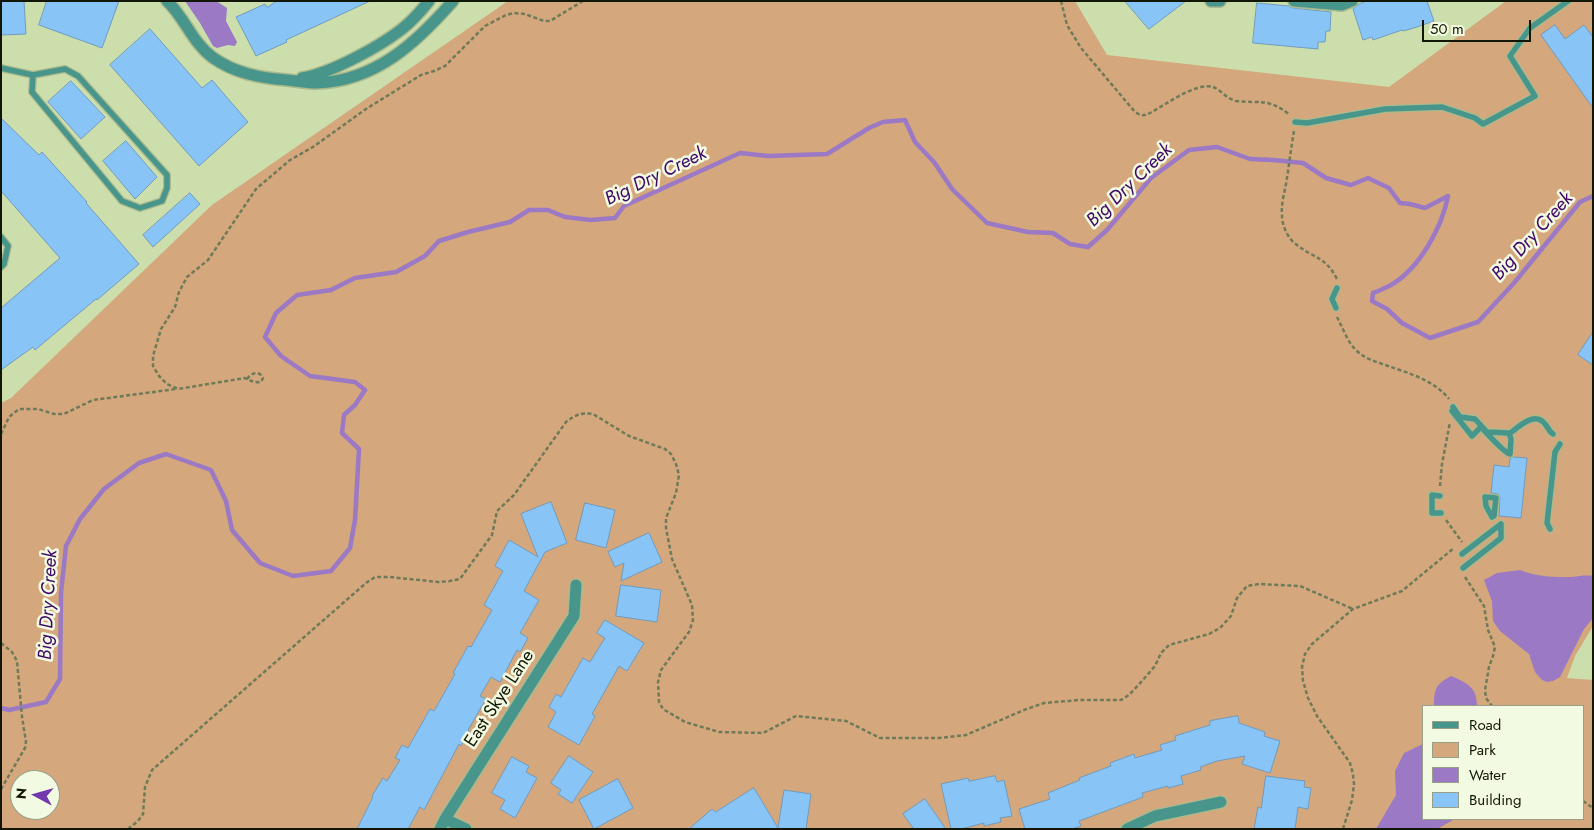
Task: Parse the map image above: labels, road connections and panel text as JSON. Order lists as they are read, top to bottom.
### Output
{
  "streets": {
    "street": ["East Skye Lane"]
  },
  "water": ["Big Dry Creek"],
  "legend": [
    "Road",
    "Park",
    "Water",
    "Building"
  ],
  "scale_bar": "50 m",
  "north": "left"
}
